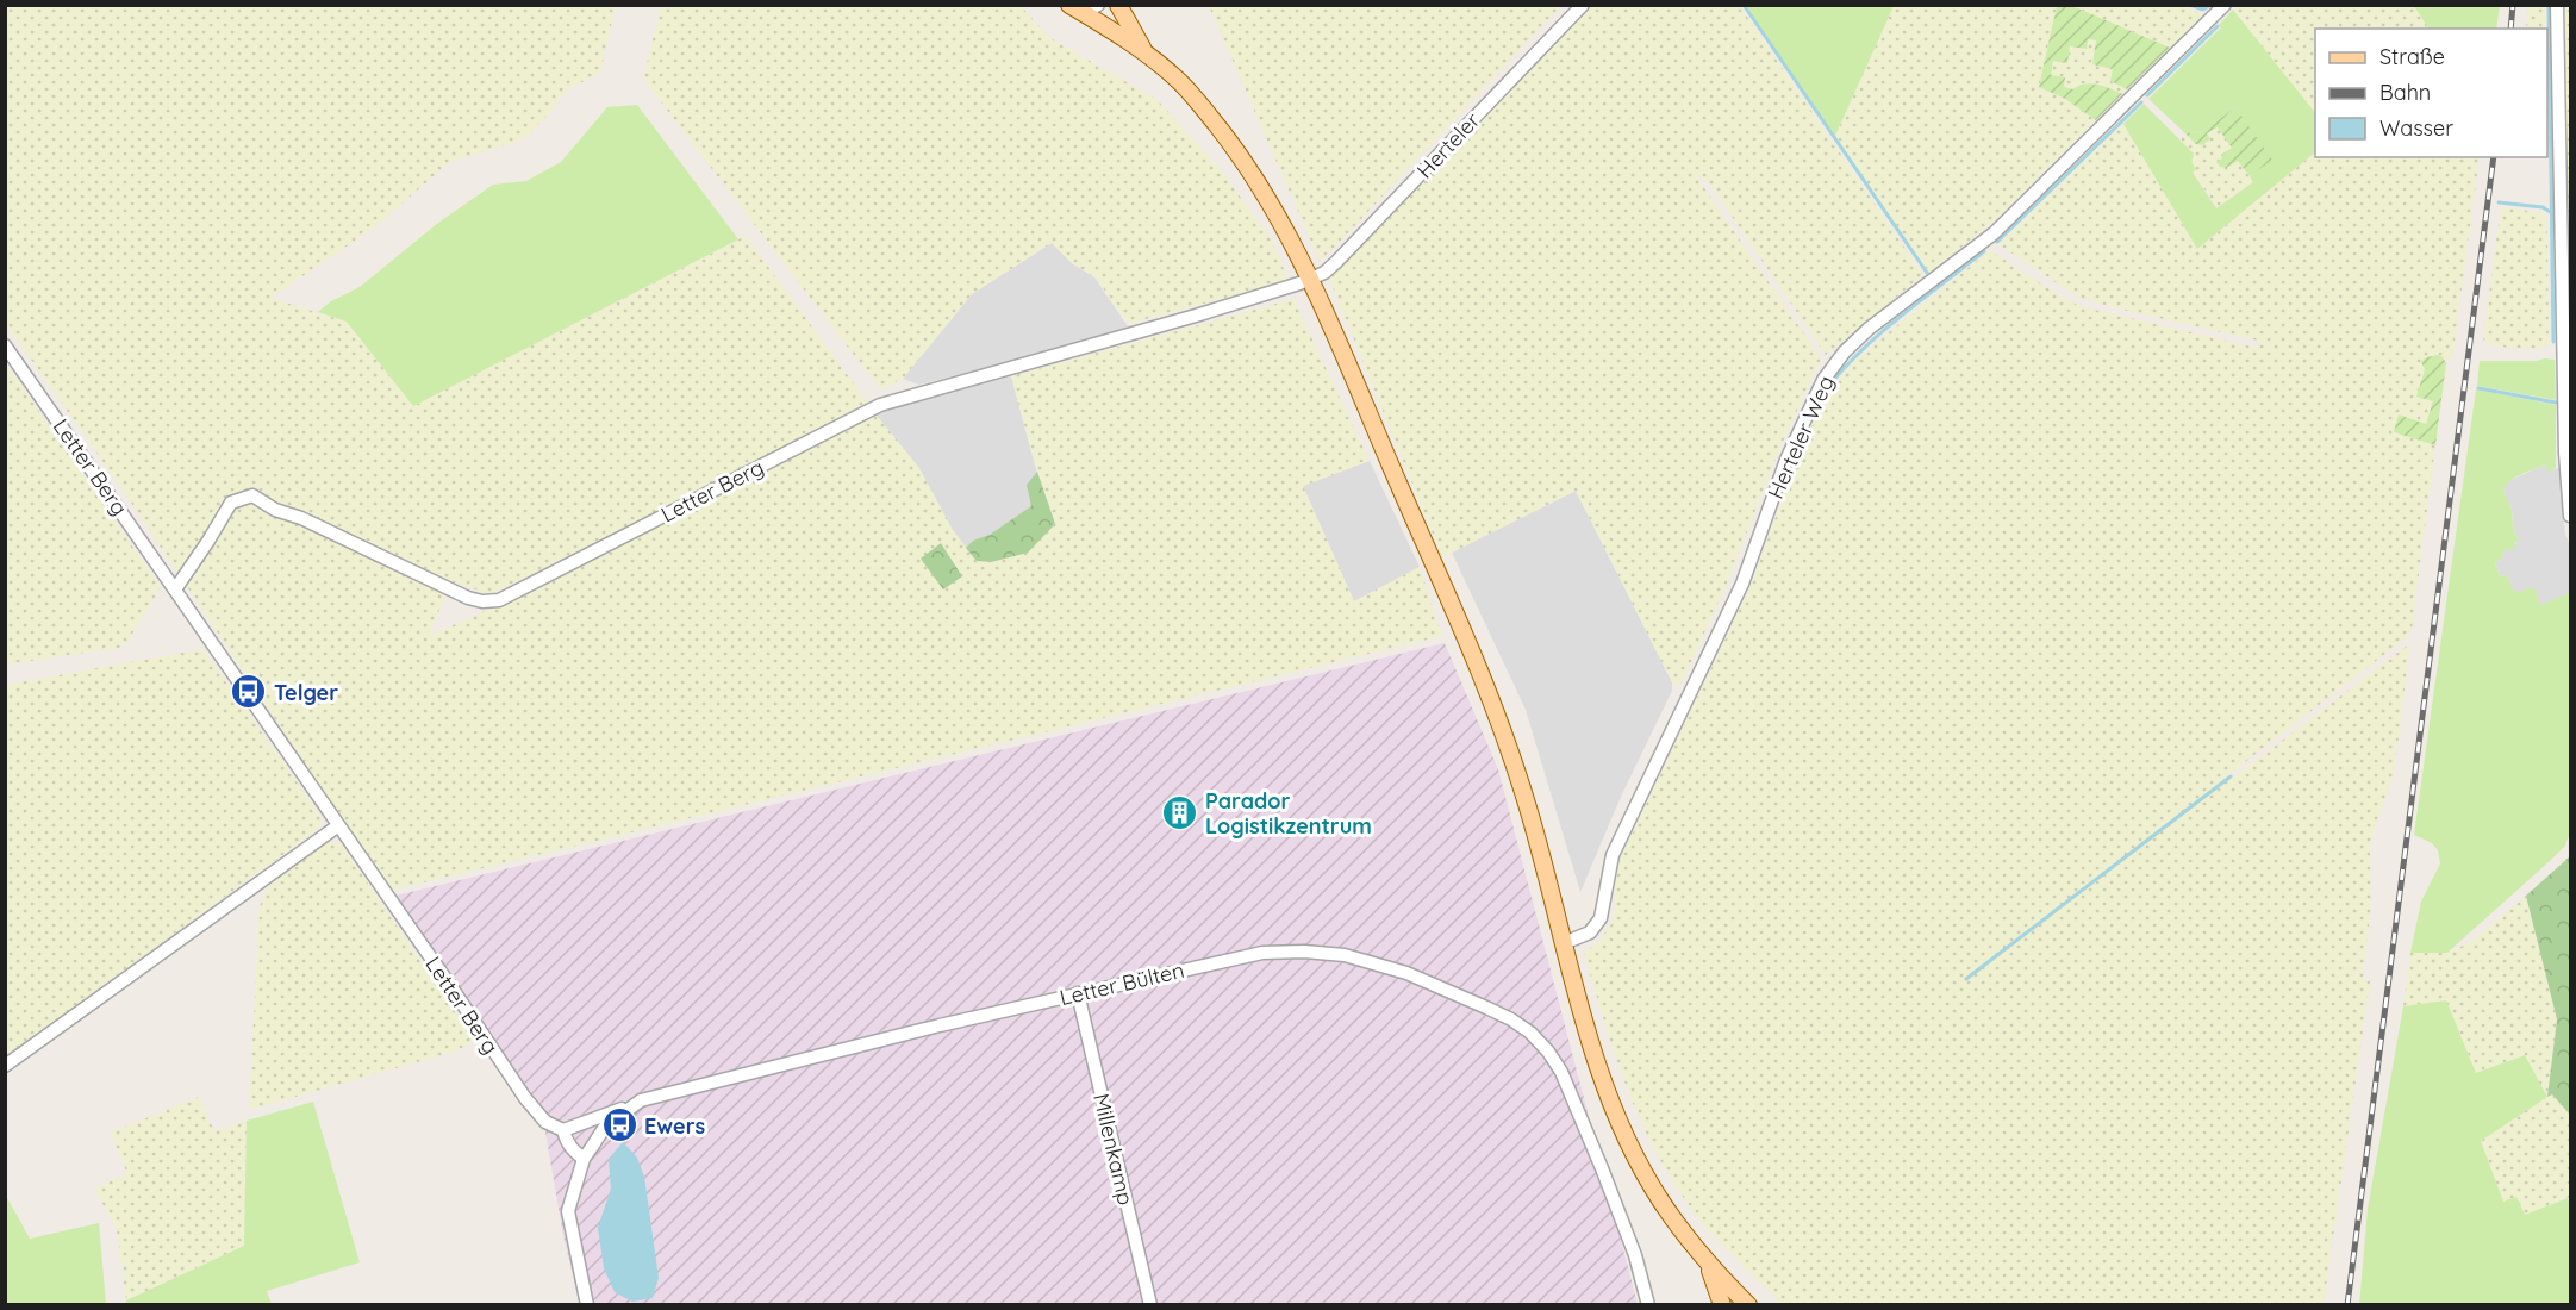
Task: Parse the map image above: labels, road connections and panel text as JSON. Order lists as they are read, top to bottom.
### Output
{
  "streets": {
    "street": [
      "Herteler",
      "Herteler Weg",
      "Letter Berg",
      "Letter Bülten",
      "Millenkamp"
    ]
  },
  "crossings": [
    ["Herteler", "Letter Berg"],
    ["Letter Bülten", "Millenkamp"]
  ],
  "places": {
    "bus stop": ["Telger", "Ewers"],
    "building": ["Parador Logistikzentrum"]
  },
  "legend": ["Straße", "Bahn", "Wasser"]
}
